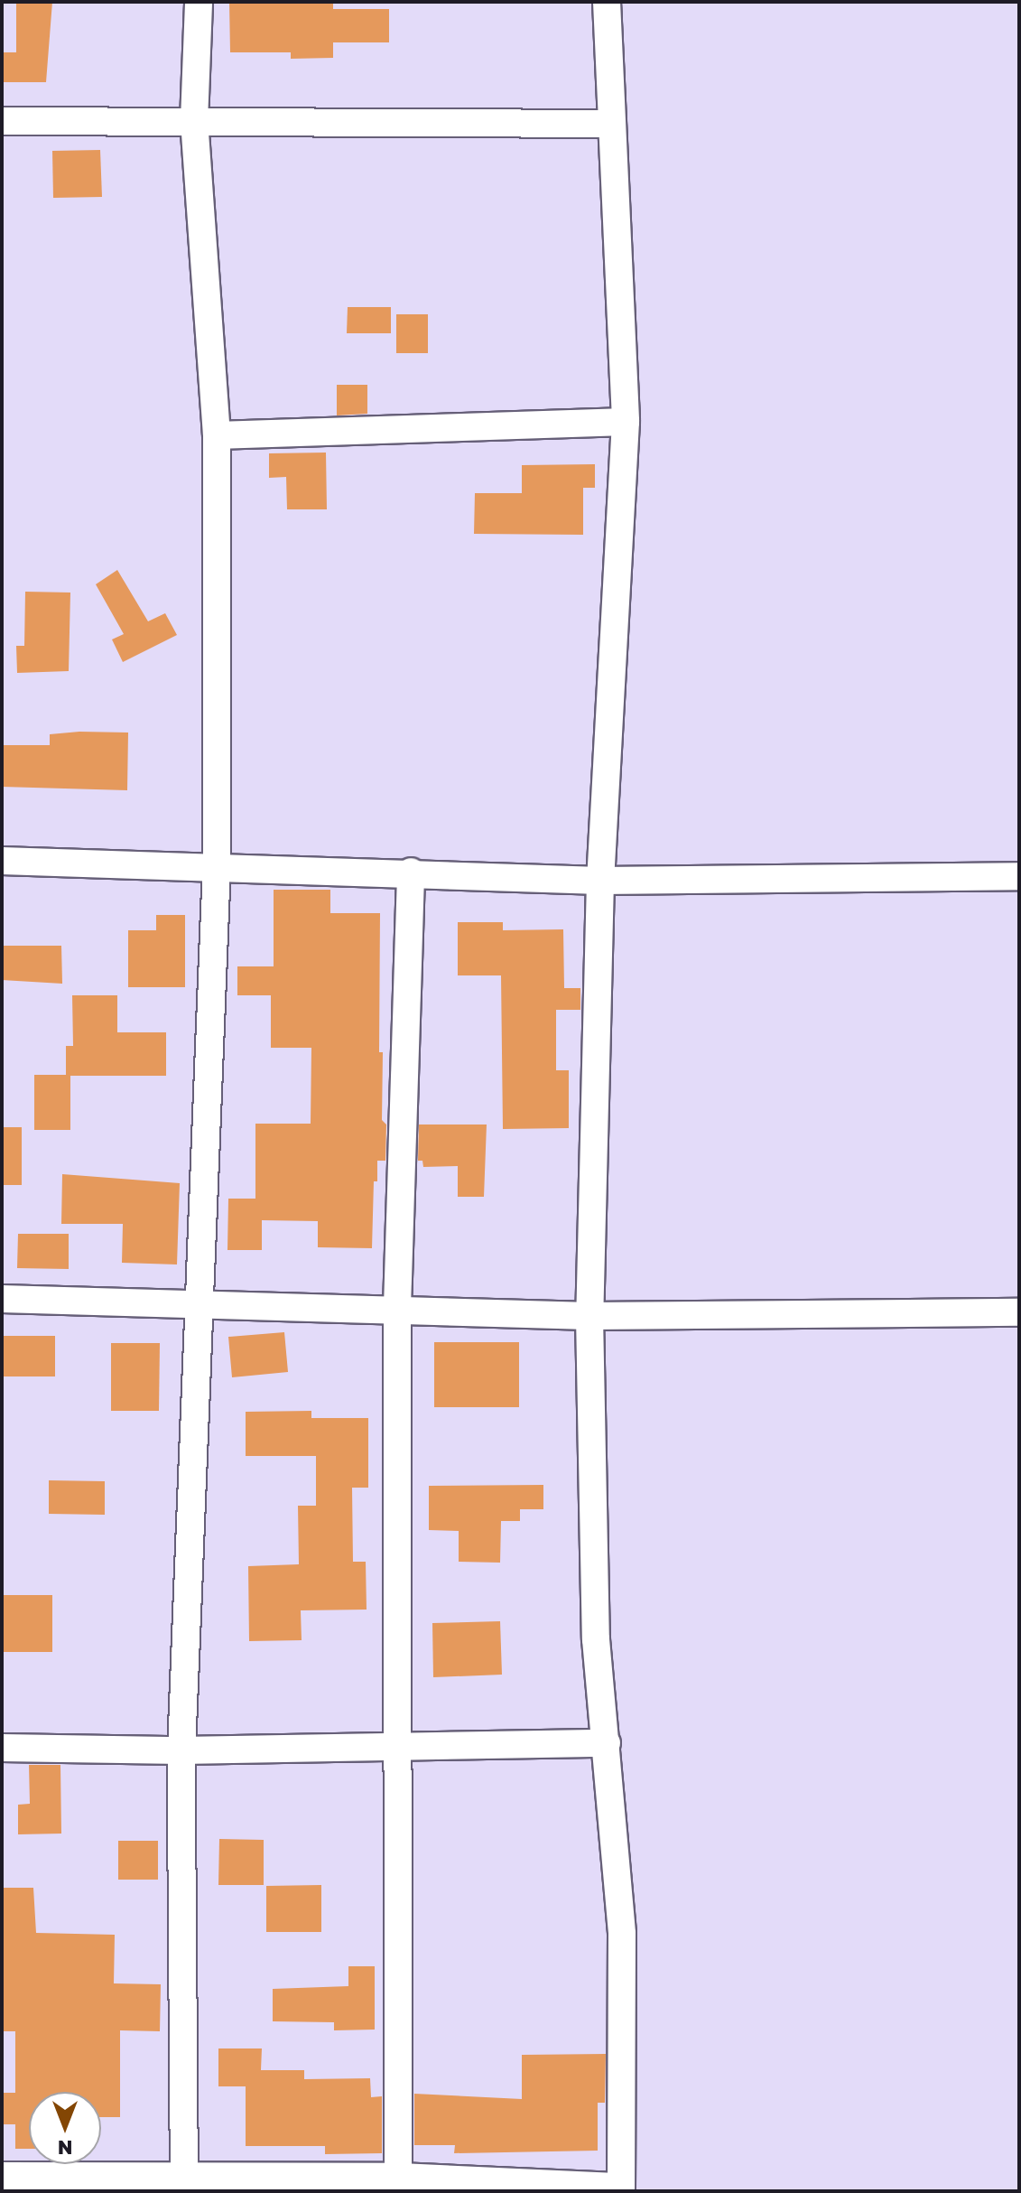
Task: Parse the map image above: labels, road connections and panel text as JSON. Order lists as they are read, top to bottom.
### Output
{
  "north": "bottom"
}
